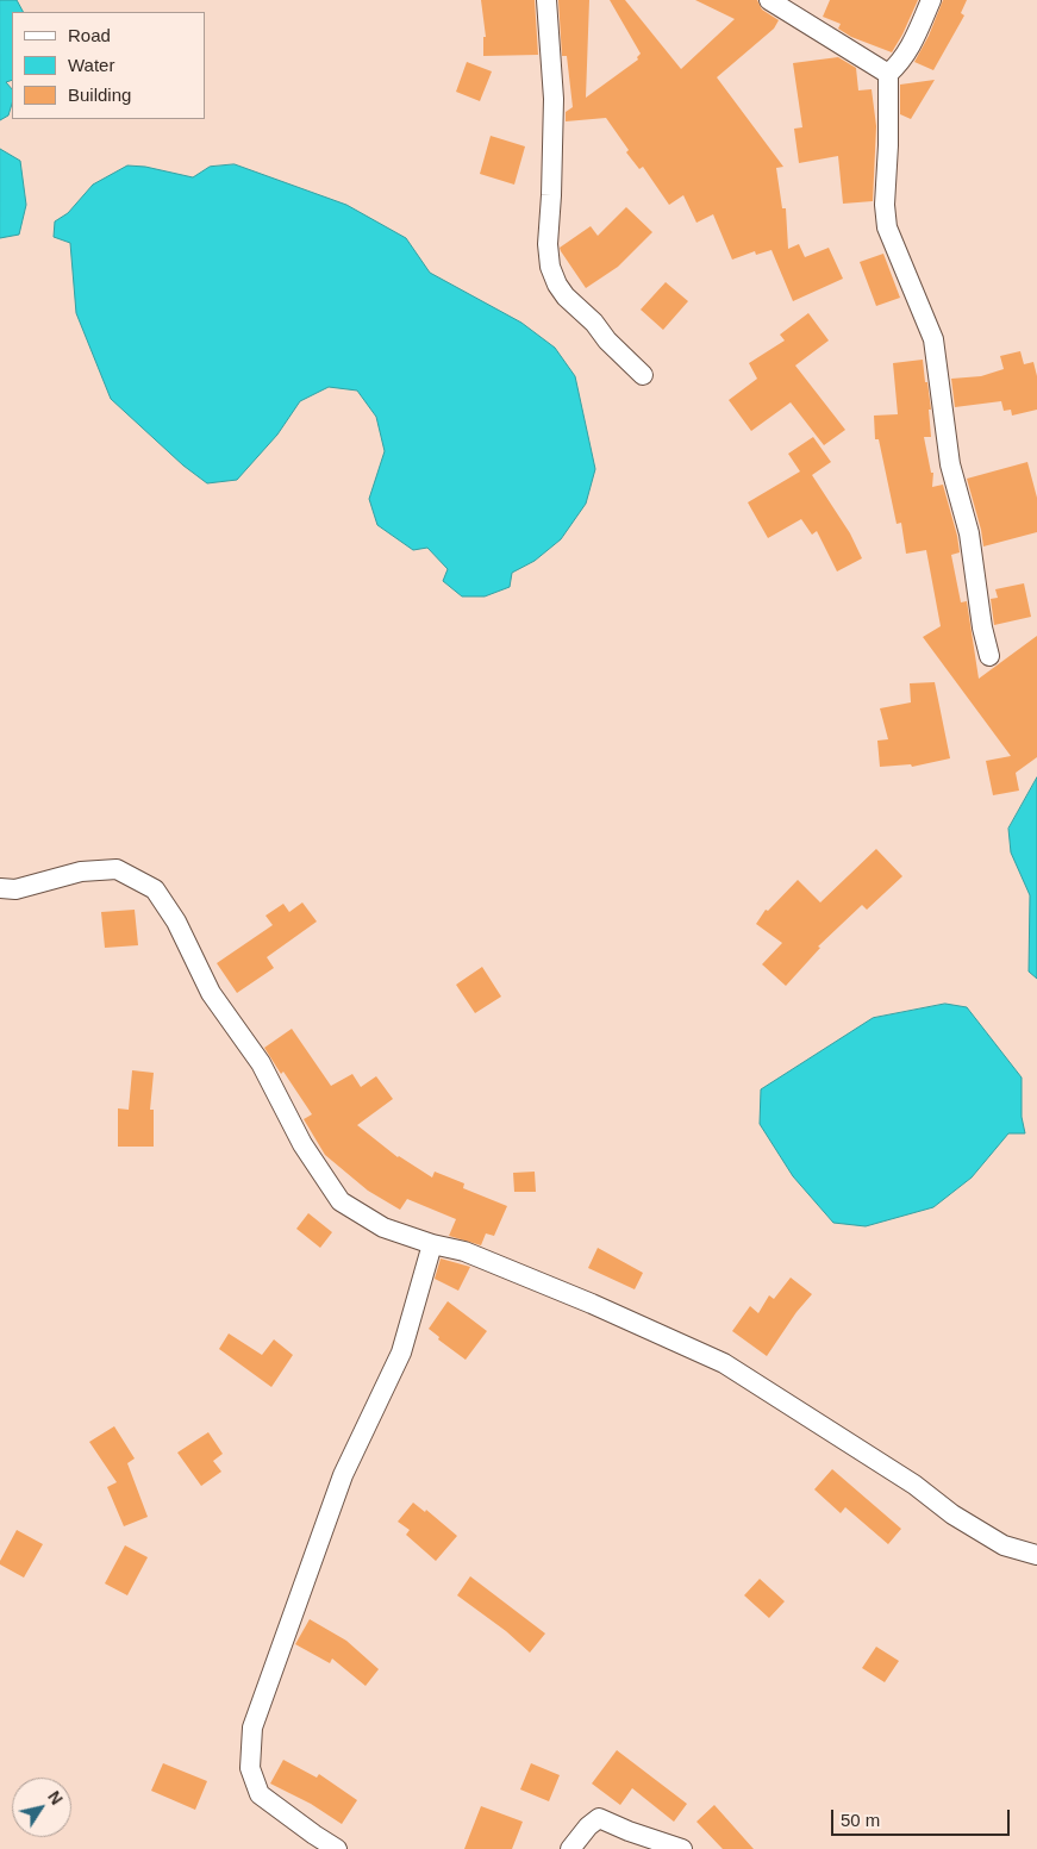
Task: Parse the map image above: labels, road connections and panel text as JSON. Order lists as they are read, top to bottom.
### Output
{
  "legend": ["Road", "Water", "Building"],
  "scale_bar": "50 m",
  "north": "top right"
}
